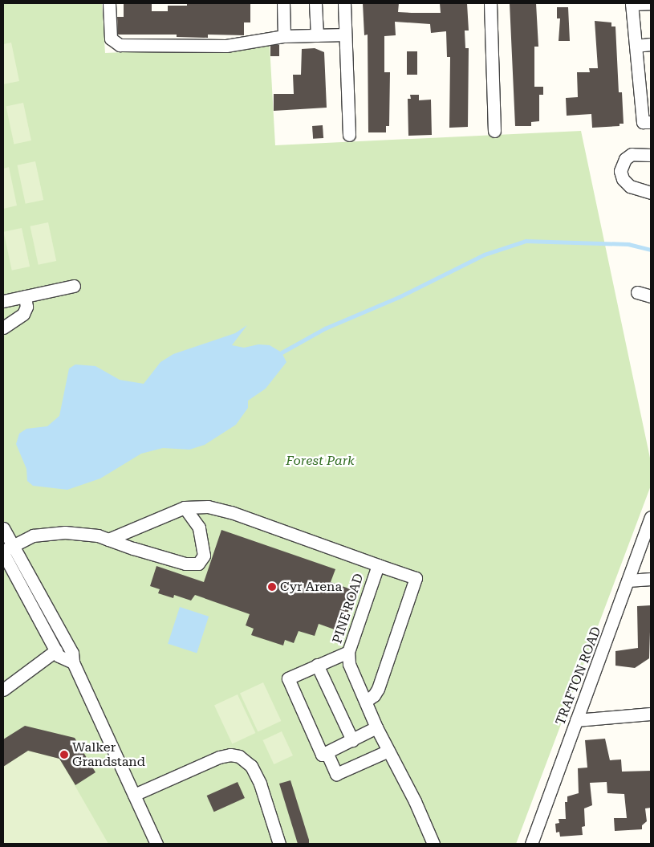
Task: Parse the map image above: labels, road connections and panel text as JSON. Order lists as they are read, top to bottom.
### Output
{
  "streets": {
    "street": ["PINE ROAD", "TRAFTON ROAD"]
  },
  "parks": ["Forest Park"],
  "places": ["Cyr Arena", "Walker Grandstand"]
}
